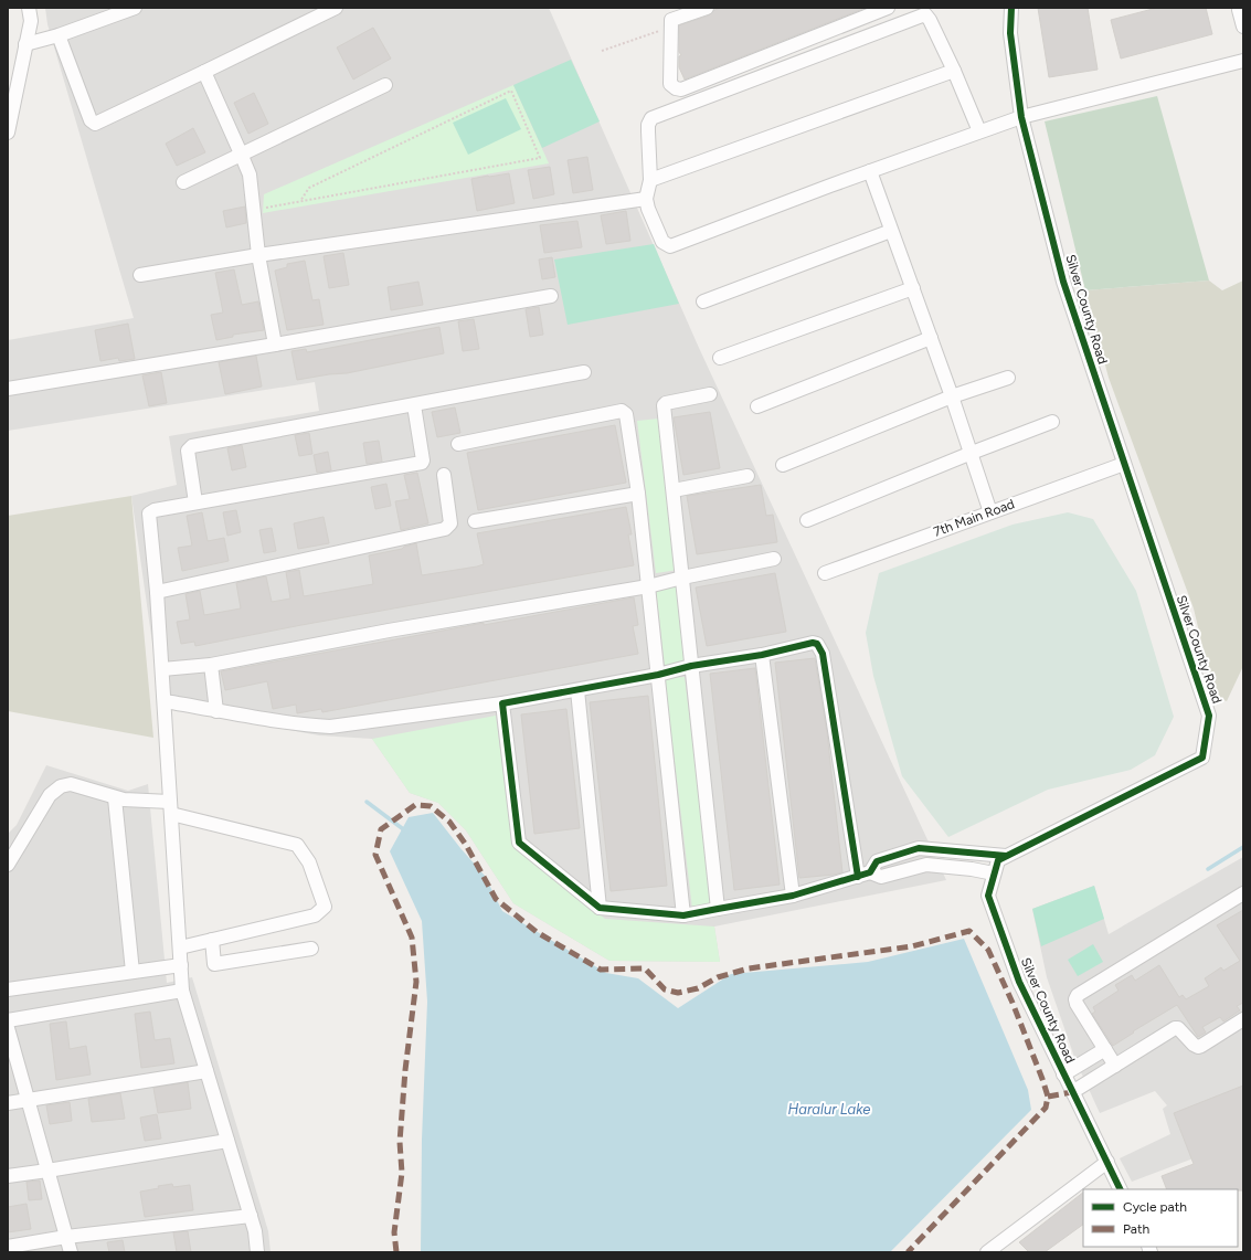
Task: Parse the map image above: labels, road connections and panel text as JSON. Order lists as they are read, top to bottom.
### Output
{
  "streets": {
    "street": ["Silver County Road", "7th Main Road"]
  },
  "crossings": [
    ["Silver County Road", "7th Main Road"]
  ],
  "water": ["Haralur Lake"],
  "legend": ["Cycle path", "Path"]
}
